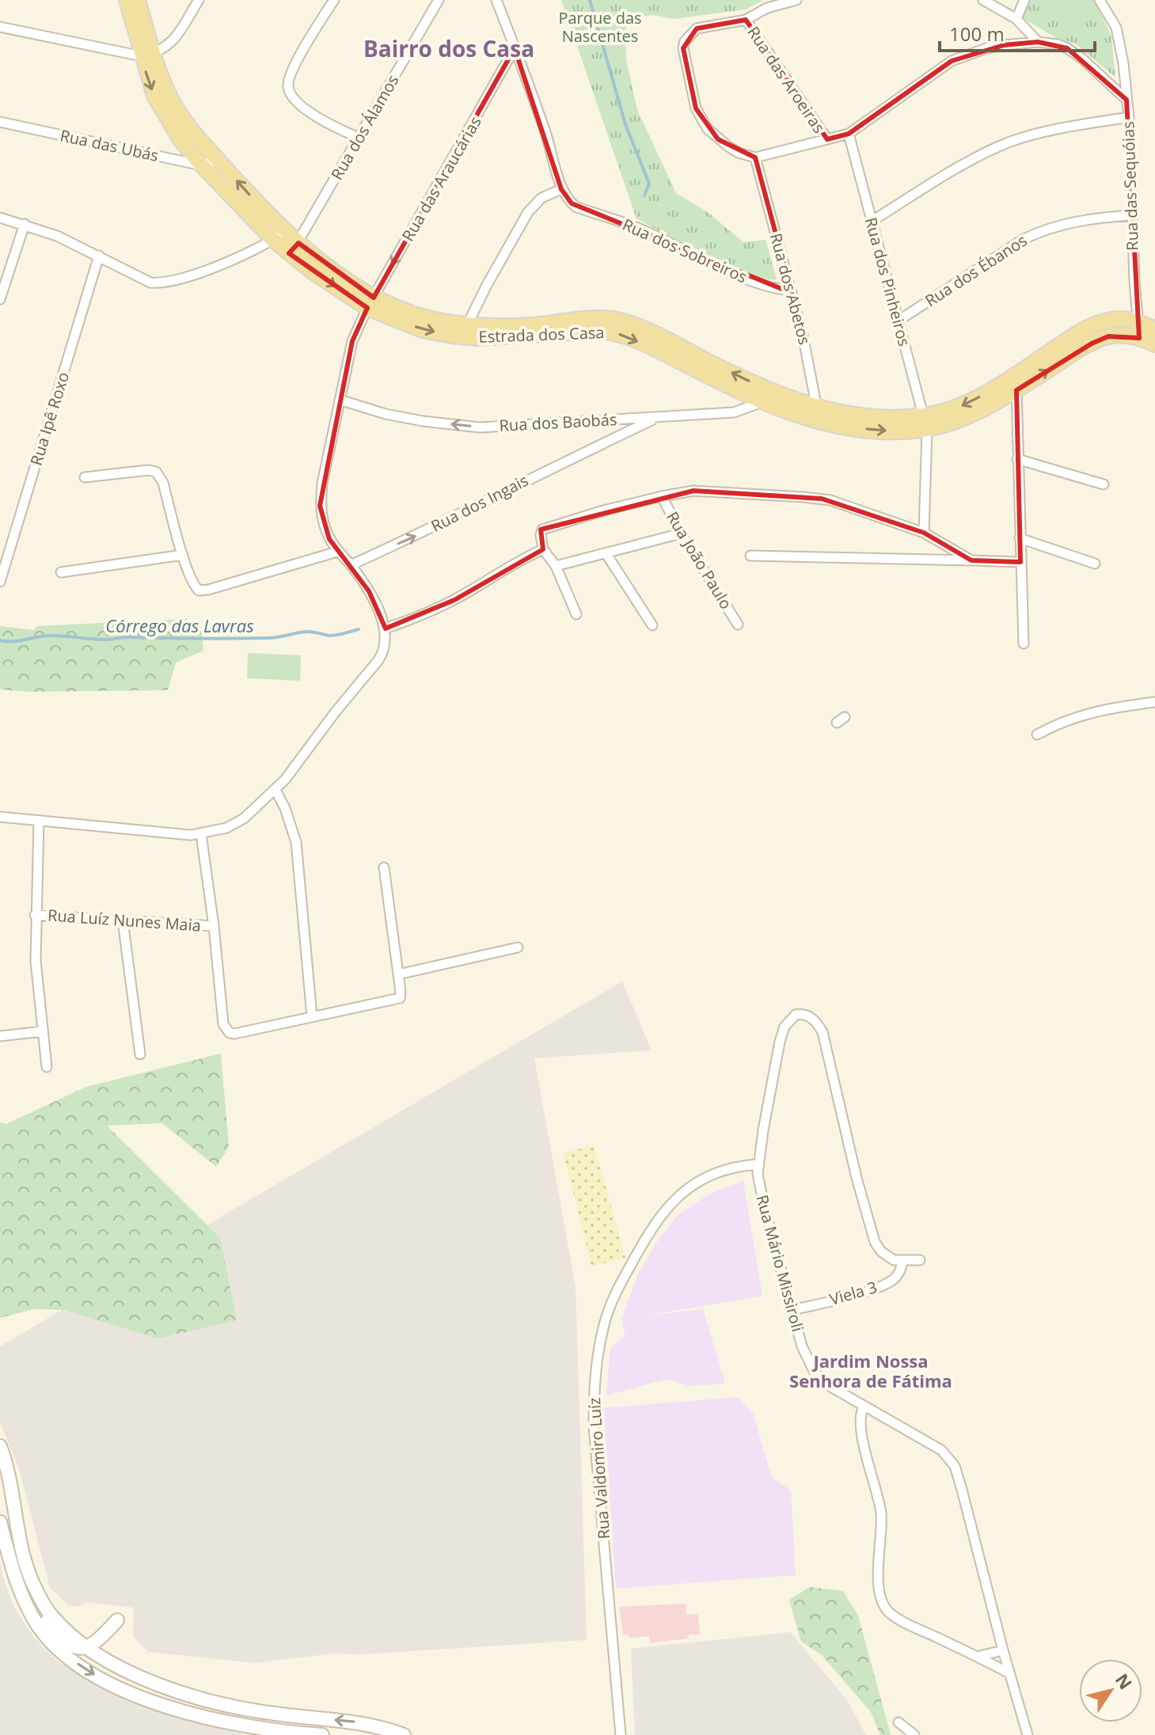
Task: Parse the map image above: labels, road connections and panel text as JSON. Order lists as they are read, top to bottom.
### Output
{
  "streets": {
    "main road": ["Estrada dos Casa"],
    "street": [
      "Rua das Aroeiras",
      "Rua dos Álamos",
      "Rua das Ubás",
      "Rua das Araucárias",
      "Rua das Sequóias",
      "Rua dos Sobreiros",
      "Rua dos Ébanos",
      "Rua dos Pinheiros",
      "Rua dos Abetos",
      "Rua Ipê Roxo",
      "Rua dos Baobás",
      "Rua dos Ingais",
      "Rua João Paulo",
      "Rua Luíz Nunes Maia",
      "Rua Mário Missiroli",
      "Viela 3",
      "Rua Valdomiro Luíz"
    ]
  },
  "crossings": [
    ["Rua dos Álamos", "Estrada dos Casa"],
    ["Rua das Ubás", "Estrada dos Casa"],
    ["Rua das Araucárias", "Estrada dos Casa"],
    ["Rua das Araucárias", "Rua dos Baobás"],
    ["Rua das Araucárias", "Rua dos Ingais"],
    ["Rua das Sequóias", "Rua dos Ébanos"],
    ["Rua das Sequóias", "Estrada dos Casa"],
    ["Rua dos Sobreiros", "Rua dos Abetos"],
    ["Rua dos Ébanos", "Rua dos Pinheiros"],
    ["Rua dos Pinheiros", "Estrada dos Casa"],
    ["Rua dos Abetos", "Estrada dos Casa"],
    ["Estrada dos Casa", "Rua dos Baobás"],
    ["Rua dos Baobás", "Rua dos Ingais"],
    ["Rua Mário Missiroli", "Viela 3"],
    ["Rua Mário Missiroli", "Rua Valdomiro Luíz"]
  ],
  "one_way": ["Rua das Araucárias", "Rua dos Baobás"],
  "districts": ["Bairro dos Casa", "Jardim Nossa Senhora de Fátima"],
  "water": ["Córrego das Lavras"],
  "parks": ["Parque das Nascentes"],
  "scale_bar": "100 m",
  "north": "top right"
}
